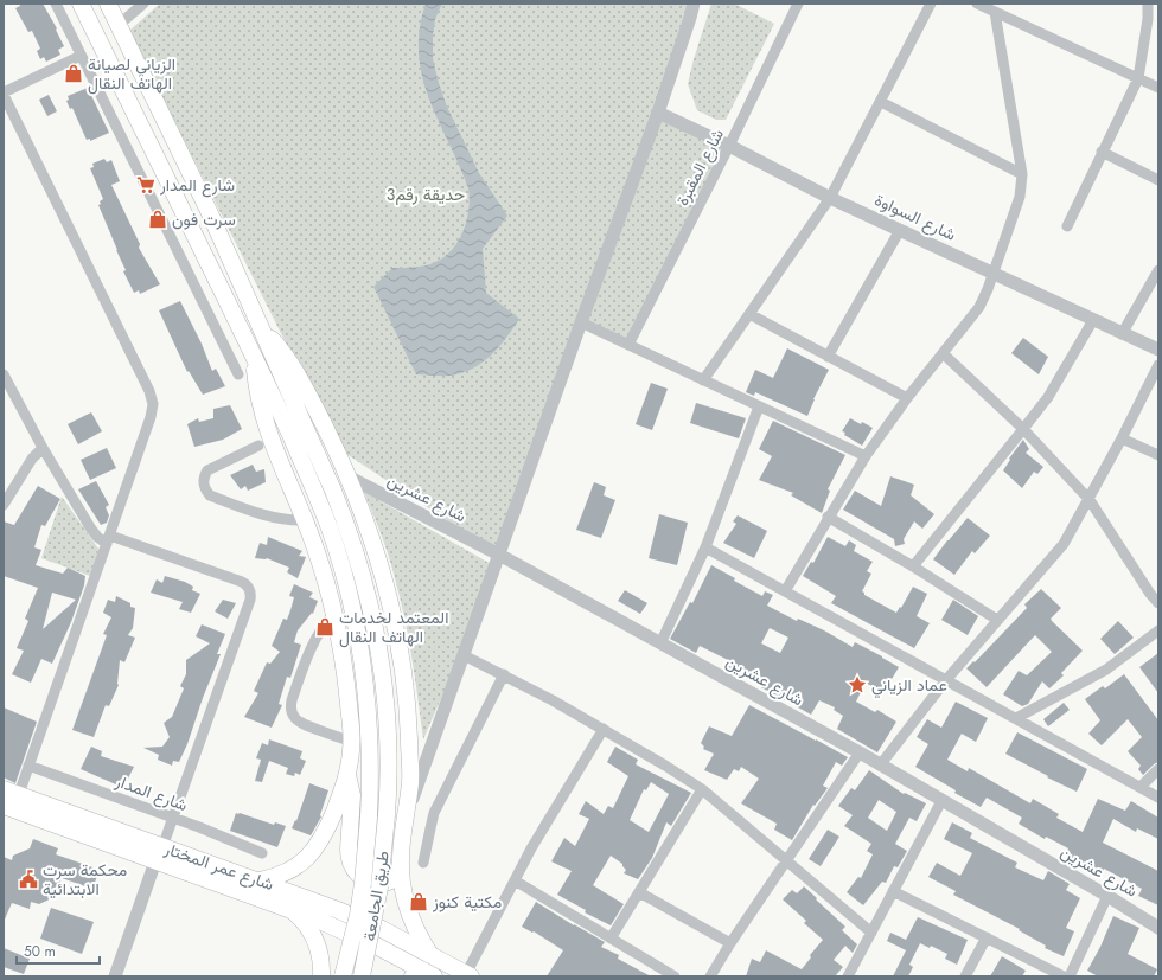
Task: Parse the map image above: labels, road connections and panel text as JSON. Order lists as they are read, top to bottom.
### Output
{
  "streets": {
    "main road": ["شارع عمر المختار", "طريق الجامعة"],
    "street": [
      "شارع المقبرة",
      "شارع السواوة",
      "شارع عشرين",
      "شارع المدار"
    ]
  },
  "crossings": [
    ["شارع المقبرة", "شارع السواوة"]
  ],
  "parks": ["حديقة رقم3"],
  "places": {
    "shop": [
      "الزياني لصيانة الهاتف النقال",
      "سرت فون",
      "المعتمد لخدمات الهاتف النقال",
      "مكتية كنوز"
    ],
    "supermarket": ["شارع المدار"],
    "place": ["عماد الزياني"],
    "public building": ["محكمة سرت الابتدائية"]
  },
  "scale_bar": "50 m"
}
